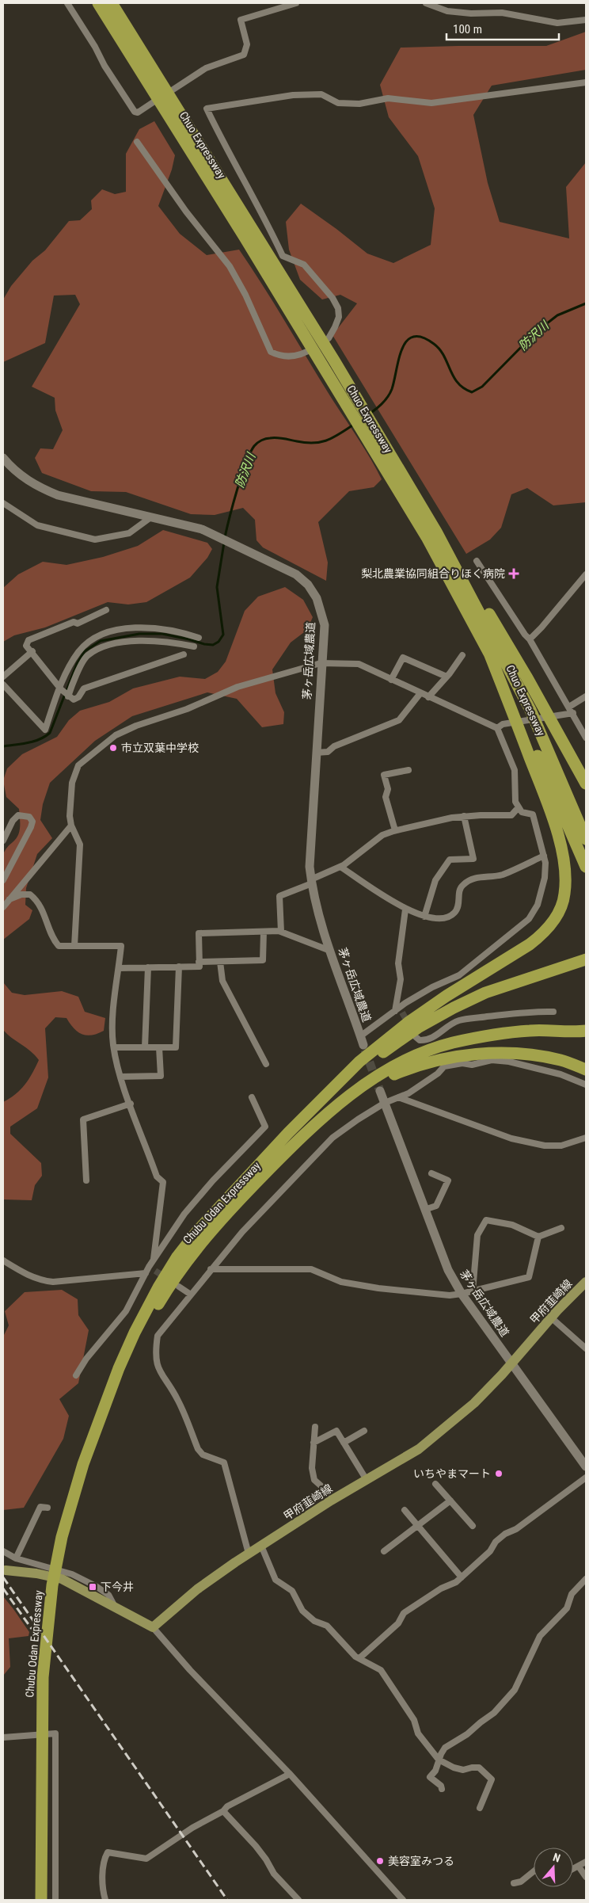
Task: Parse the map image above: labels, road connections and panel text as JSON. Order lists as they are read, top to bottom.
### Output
{
  "streets": {
    "highway": ["Chuo Expressway", "Chubu Odan Expressway"],
    "main road": ["甲府韮崎線"],
    "street": ["茅ヶ岳広域農道"]
  },
  "crossings": [
    ["茅ヶ岳広域農道", "甲府韮崎線"]
  ],
  "water": ["防沢川"],
  "places": {
    "health": ["梨北農業協同組合りほく病院"],
    "other": ["市立双葉中学校", "いちやまマート", "美容室みつる"],
    "transit": ["下今井"]
  },
  "scale_bar": "100 m",
  "north": "top"
}
